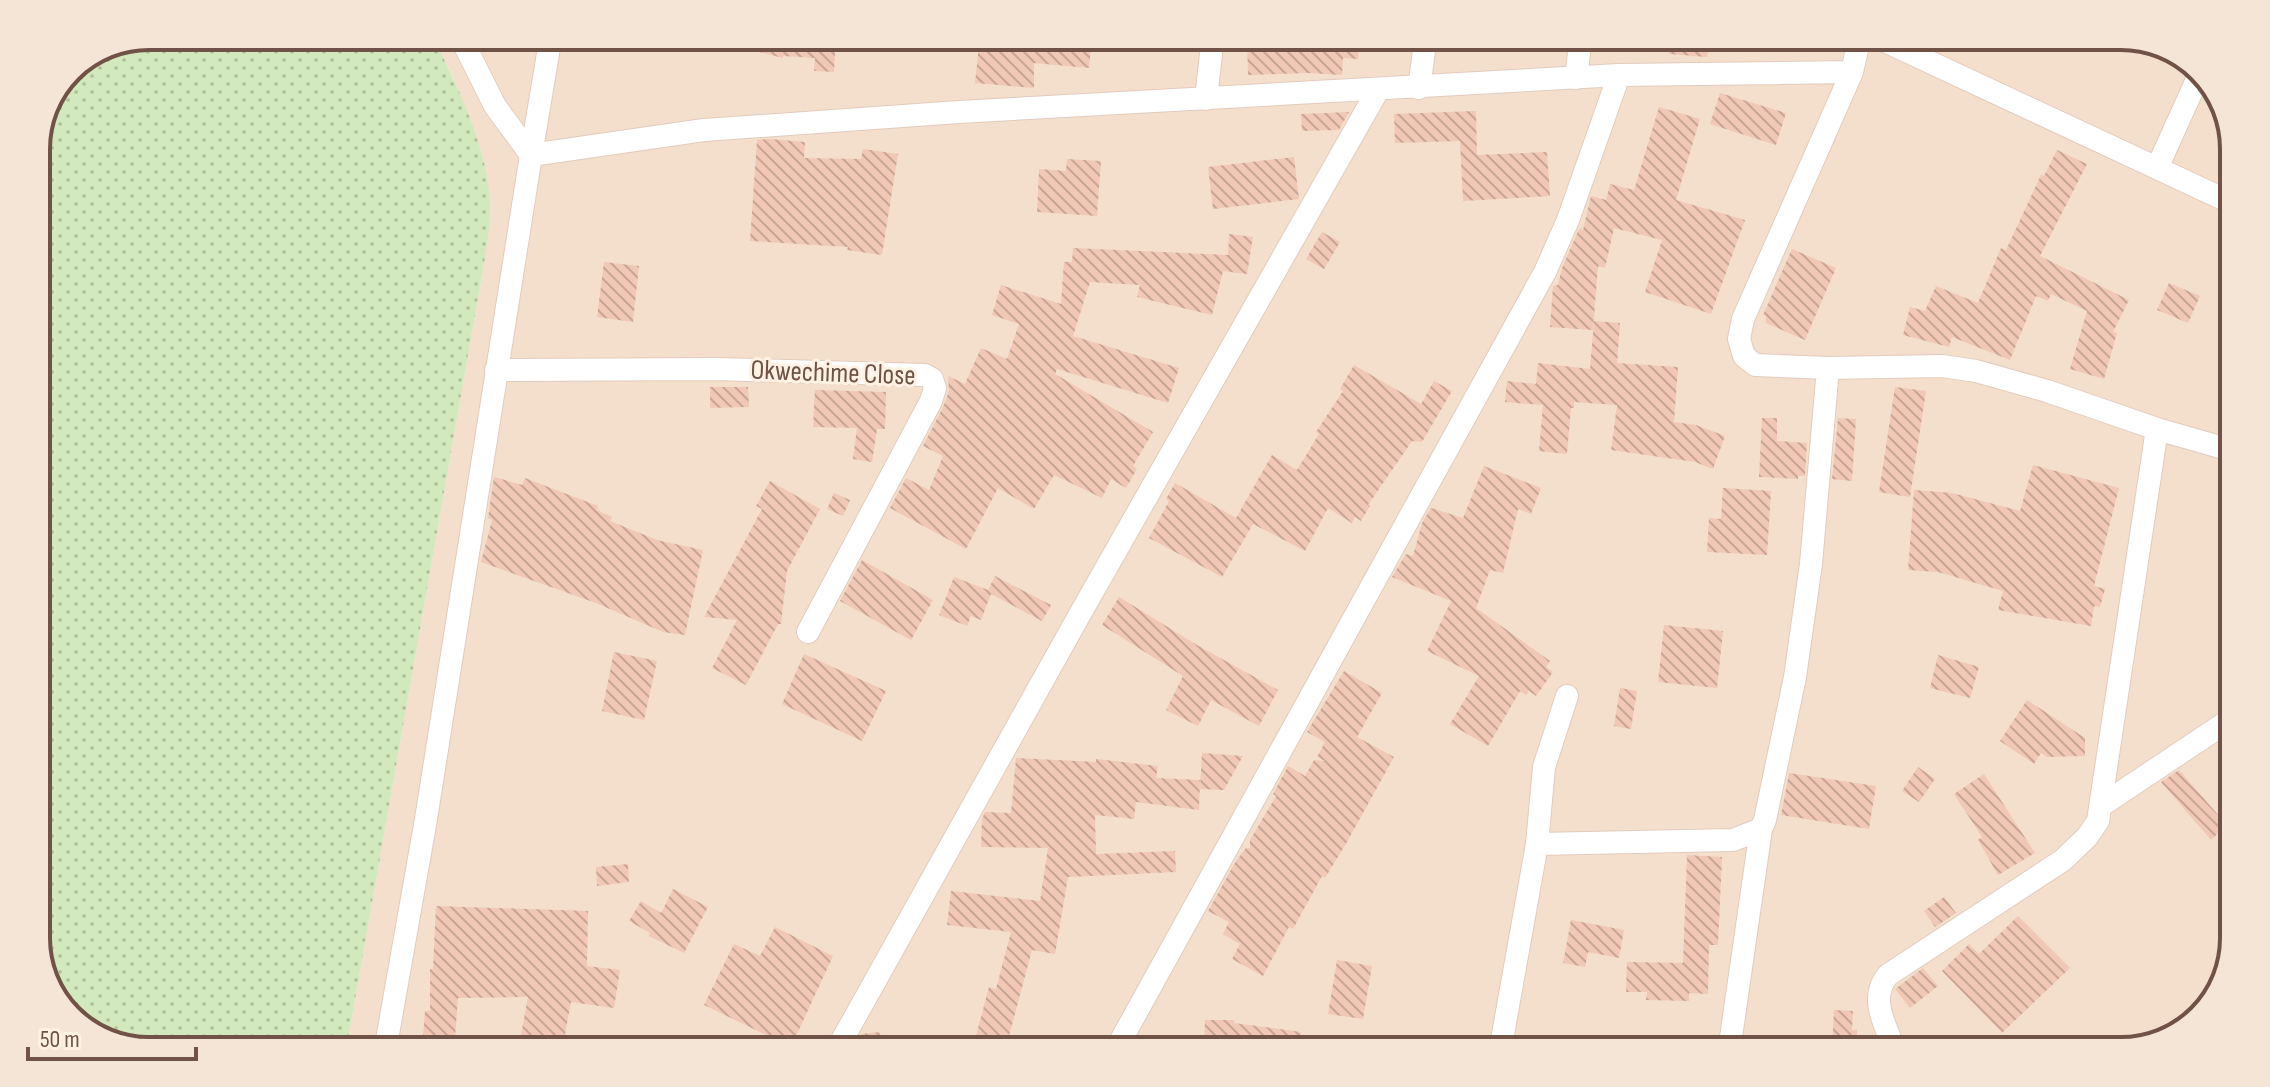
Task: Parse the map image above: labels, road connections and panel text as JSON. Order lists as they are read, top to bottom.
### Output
{
  "streets": {
    "street": ["Okwechime Close"]
  },
  "scale_bar": "50 m"
}
